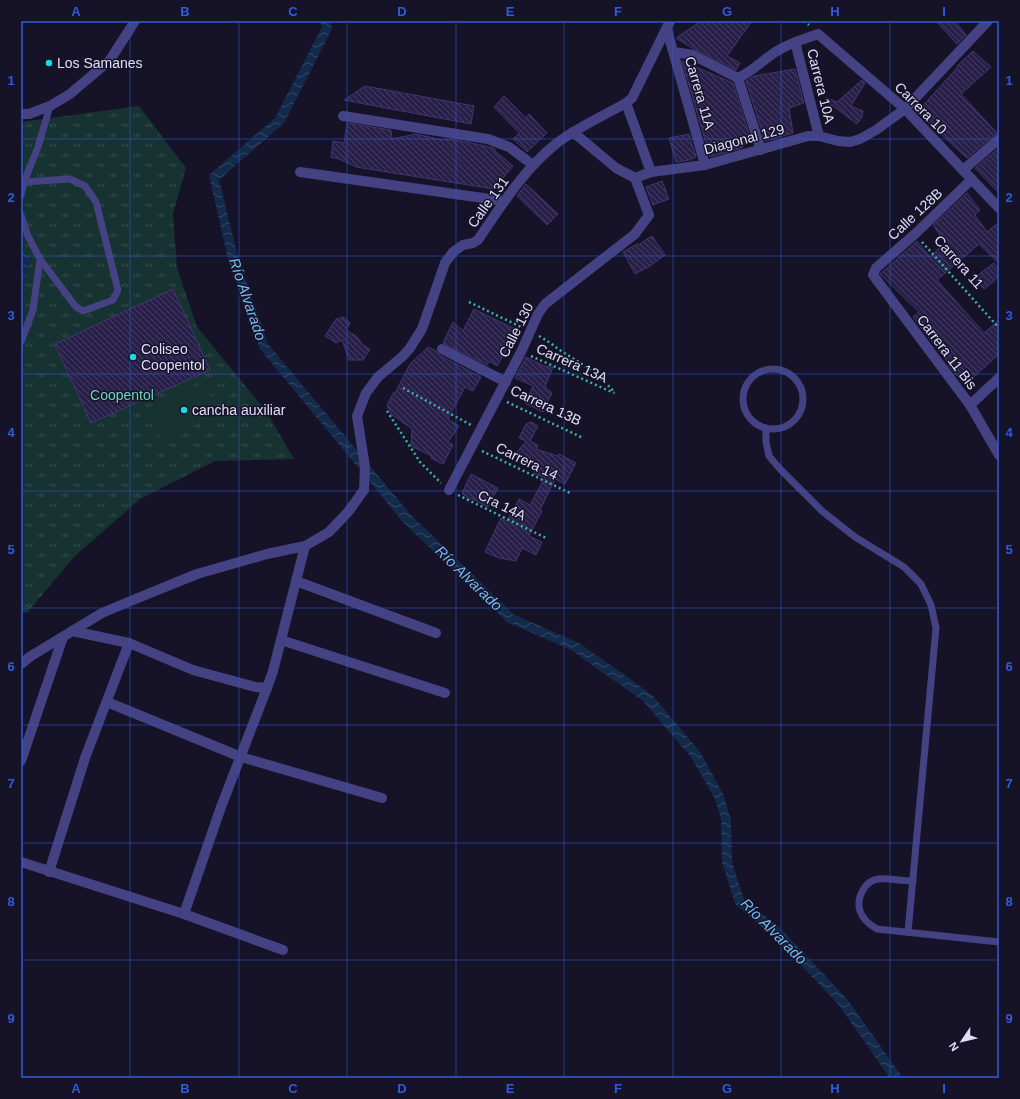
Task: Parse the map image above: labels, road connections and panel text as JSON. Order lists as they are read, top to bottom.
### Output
{
  "streets": {
    "street": [
      "Carrera 10A",
      "Carrera 11A",
      "Carrera 10",
      "Diagonal 129",
      "Calle 131",
      "Calle 128B",
      "Calle 130",
      "Carrera 11 Bis",
      "Carrera 13B"
    ],
    "path": [
      "Carrera 11",
      "Carrera 13A",
      "Carrera 14",
      "Cra 14A"
    ]
  },
  "crossings": [
    ["Carrera 10A", "Carrera 10"],
    ["Carrera 10A", "Diagonal 129"],
    ["Carrera 11A", "Diagonal 129"],
    ["Carrera 11A", "Calle 131"],
    ["Carrera 10", "Diagonal 129"],
    ["Carrera 10", "Calle 128B"],
    ["Diagonal 129", "Calle 130"],
    ["Calle 128B", "Carrera 11"],
    ["Calle 128B", "Carrera 11 Bis"],
    ["Calle 130", "Carrera 13A"],
    ["Calle 130", "Carrera 13B"],
    ["Calle 130", "Carrera 14"],
    ["Calle 130", "Cra 14A"]
  ],
  "water": ["Río Alvarado"],
  "parks": ["Coopentol"],
  "places": ["Los Samanes", "Coliseo Coopentol", "cancha auxiliar"],
  "north": "bottom left",
  "grid": {
    "columns": [
      "A",
      "B",
      "C",
      "D",
      "E",
      "F",
      "G",
      "H",
      "I"
    ],
    "rows": [
      "1",
      "2",
      "3",
      "4",
      "5",
      "6",
      "7",
      "8",
      "9"
    ]
  }
}
